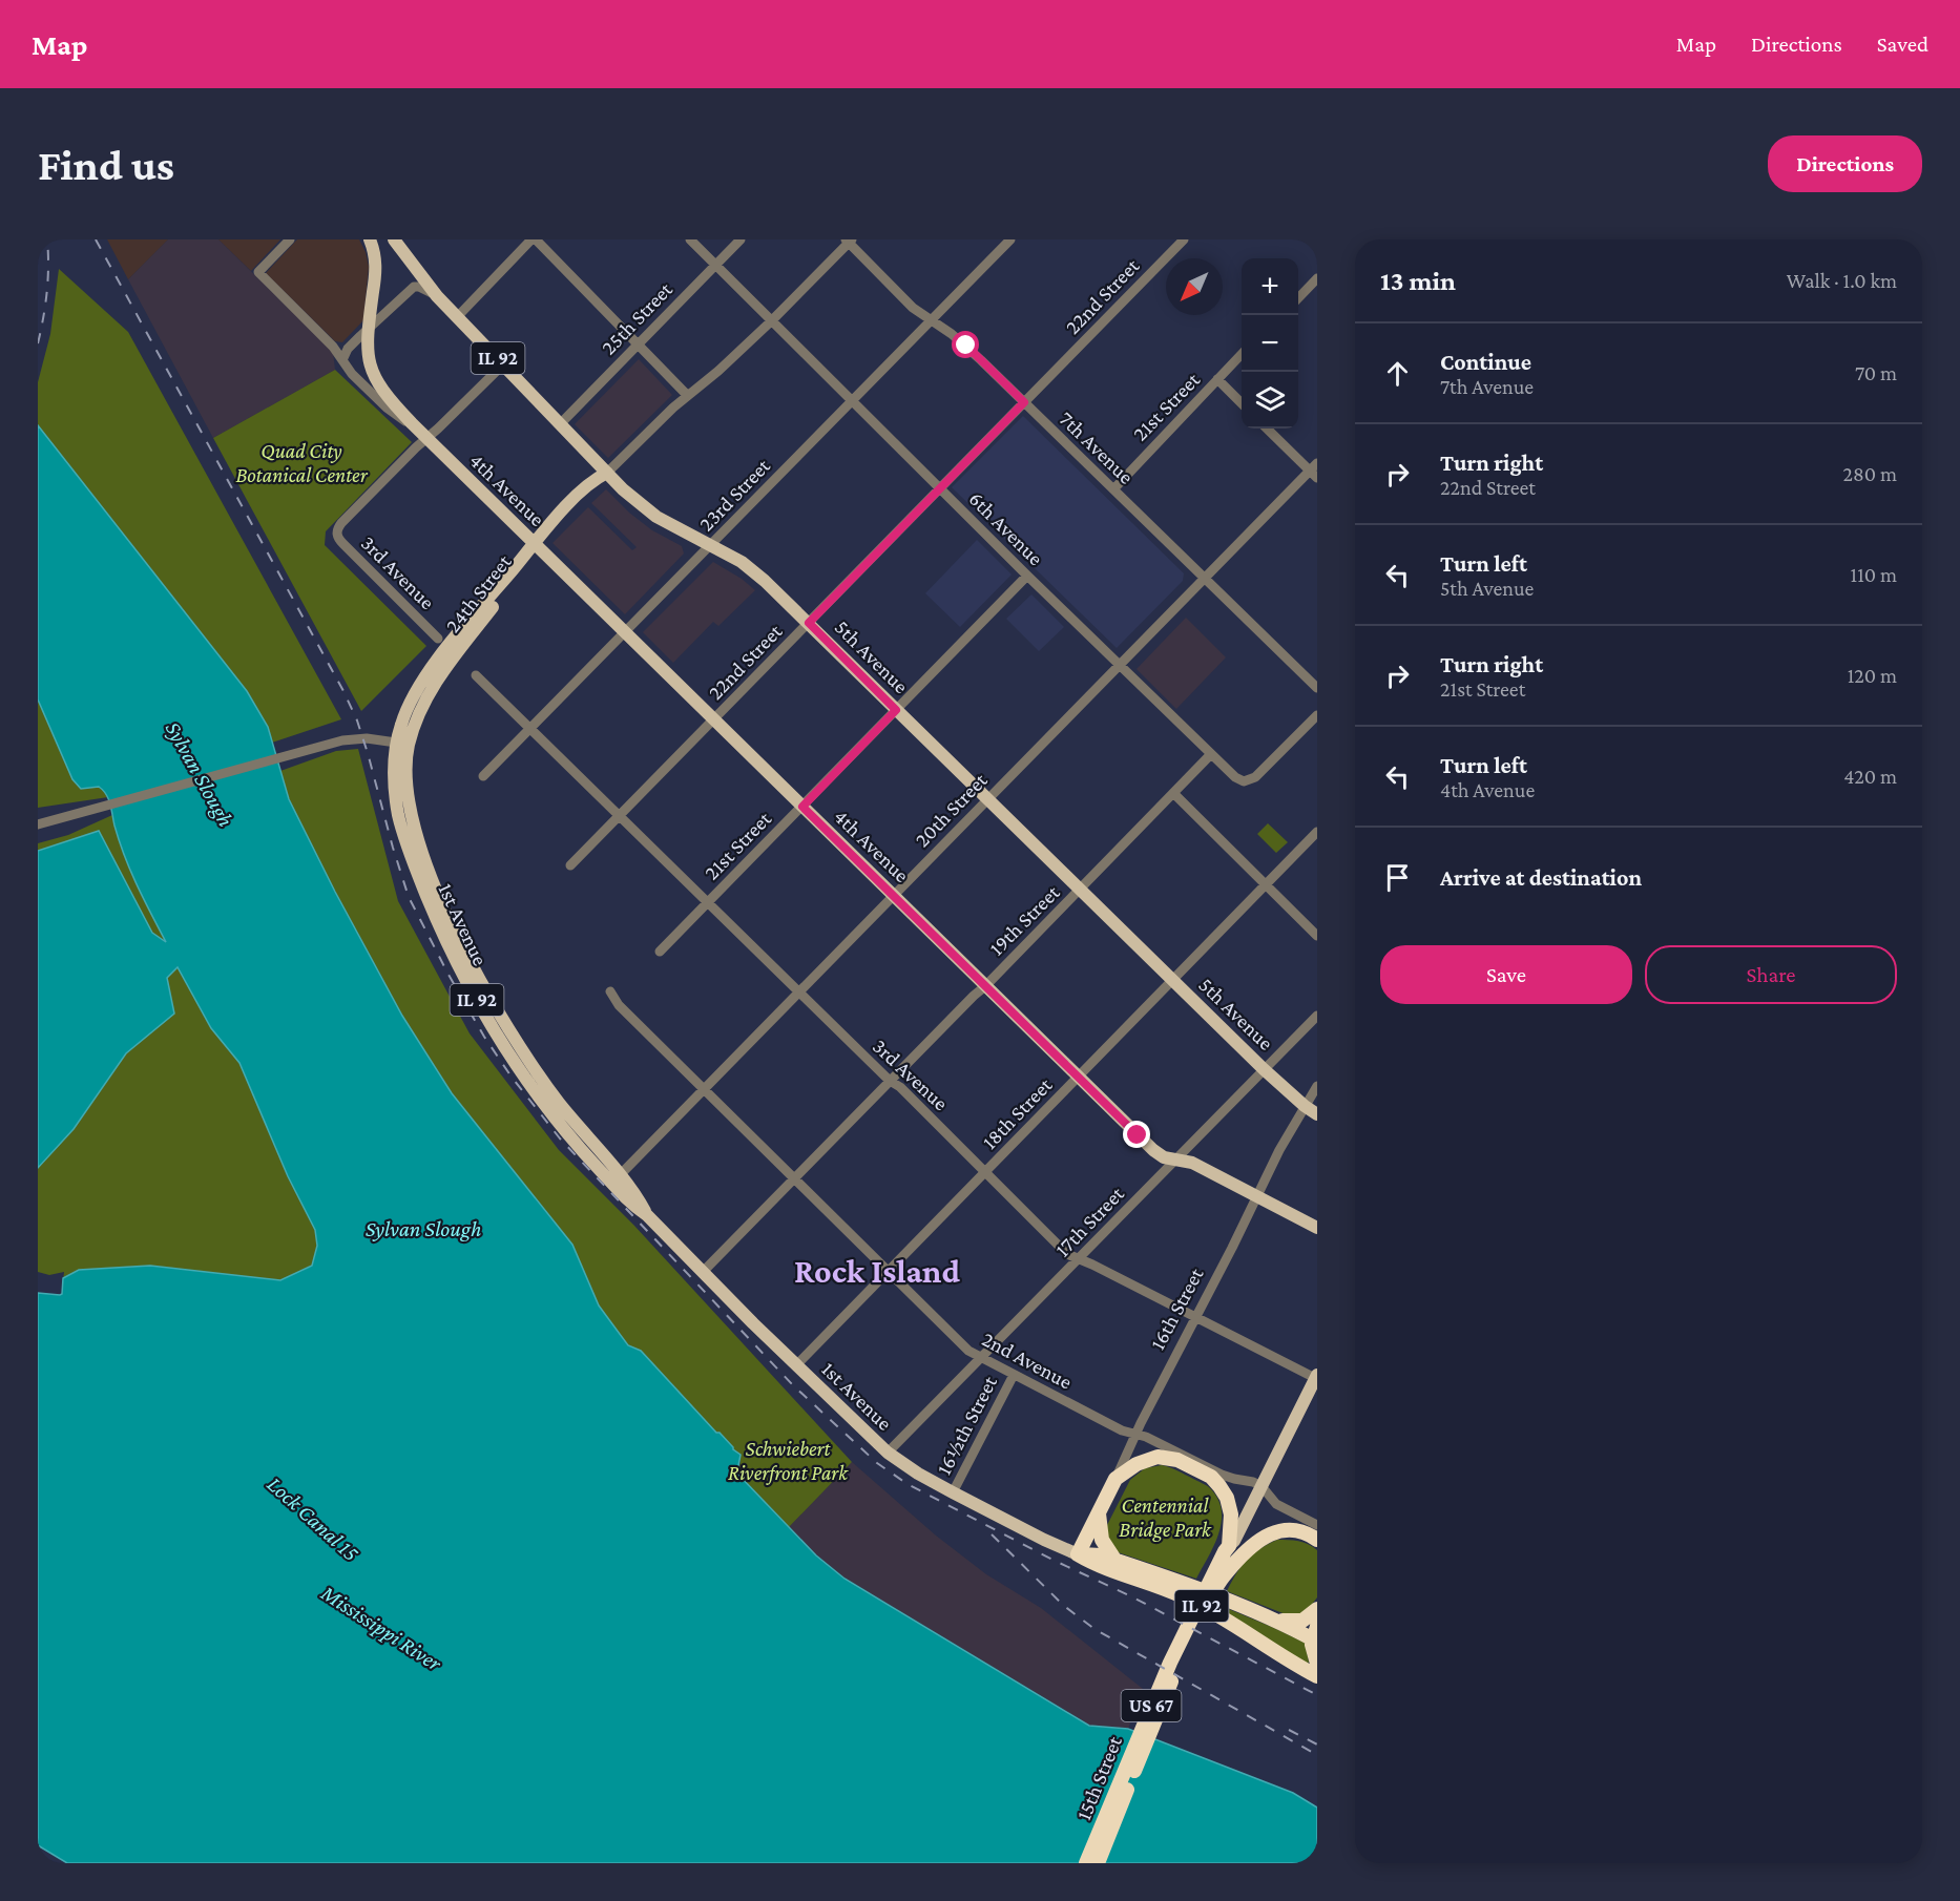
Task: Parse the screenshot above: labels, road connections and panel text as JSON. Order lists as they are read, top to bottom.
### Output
{
  "streets": {
    "highway": [
      "IL 92",
      "1st Avenue",
      "16th Street",
      "US 67",
      "15th Street"
    ],
    "main road": ["4th Avenue", "24th Street", "5th Avenue"],
    "street": [
      "22nd Street",
      "25th Street",
      "21st Street",
      "7th Avenue",
      "23rd Street",
      "6th Avenue",
      "3rd Avenue",
      "20th Street",
      "19th Street",
      "18th Street",
      "17th Street",
      "2nd Avenue",
      "16½th Street"
    ]
  },
  "crossings": [
    ["22nd Street", "7th Avenue"],
    ["22nd Street", "4th Avenue"],
    ["22nd Street", "6th Avenue"],
    ["22nd Street", "3rd Avenue"],
    ["22nd Street", "5th Avenue"],
    ["25th Street", "6th Avenue"],
    ["25th Street", "5th Avenue"],
    ["21st Street", "7th Avenue"],
    ["21st Street", "4th Avenue"],
    ["21st Street", "6th Avenue"],
    ["21st Street", "3rd Avenue"],
    ["21st Street", "5th Avenue"],
    ["7th Avenue", "23rd Street"],
    ["7th Avenue", "24th Street"],
    ["7th Avenue", "20th Street"],
    ["4th Avenue", "23rd Street"],
    ["4th Avenue", "3rd Avenue"],
    ["4th Avenue", "24th Street"],
    ["4th Avenue", "20th Street"],
    ["4th Avenue", "19th Street"],
    ["4th Avenue", "18th Street"],
    ["4th Avenue", "17th Street"],
    ["4th Avenue", "16th Street"],
    ["23rd Street", "6th Avenue"],
    ["23rd Street", "3rd Avenue"],
    ["23rd Street", "5th Avenue"],
    ["6th Avenue", "24th Street"],
    ["6th Avenue", "20th Street"],
    ["6th Avenue", "19th Street"],
    ["3rd Avenue", "20th Street"],
    ["3rd Avenue", "19th Street"],
    ["3rd Avenue", "18th Street"],
    ["3rd Avenue", "17th Street"],
    ["3rd Avenue", "16th Street"],
    ["3rd Avenue", "15th Street"],
    ["24th Street", "5th Avenue"],
    ["24th Street", "1st Avenue"],
    ["5th Avenue", "20th Street"],
    ["5th Avenue", "19th Street"],
    ["5th Avenue", "18th Street"],
    ["5th Avenue", "17th Street"],
    ["5th Avenue", "16th Street"],
    ["20th Street", "1st Avenue"],
    ["20th Street", "2nd Avenue"],
    ["19th Street", "1st Avenue"],
    ["19th Street", "2nd Avenue"],
    ["1st Avenue", "18th Street"],
    ["1st Avenue", "17th Street"],
    ["1st Avenue", "16th Street"],
    ["1st Avenue", "16½th Street"],
    ["18th Street", "2nd Avenue"],
    ["17th Street", "2nd Avenue"],
    ["16th Street", "2nd Avenue"],
    ["2nd Avenue", "16½th Street"],
    ["2nd Avenue", "15th Street"]
  ],
  "districts": ["Rock Island"],
  "water": ["Sylvan Slough", "Lock Canal 15", "Mississippi River"],
  "parks": ["Quad City Botanical Center", "Schwiebert Riverfront Park", "Centennial Bridge Park"],
  "north": "bottom left",
  "page": {
    "header": "Map",
    "nav": ["Map", "Directions", "Saved"],
    "buttons": [
      "Directions",
      ["Save", "Share"]
    ],
    "title": "Find us",
    "heading": ["13 min", "Walk · 1.0 km"],
    "map_buttons": ["+", "−"],
    "list": [
      ["Continue", "7th Avenue", "70 m"],
      ["Turn right", "22nd Street", "280 m"],
      ["Turn left", "5th Avenue", "110 m"],
      ["Turn right", "21st Street", "120 m"],
      ["Turn left", "4th Avenue", "420 m"],
      "Arrive at destination"
    ]
  }
}
